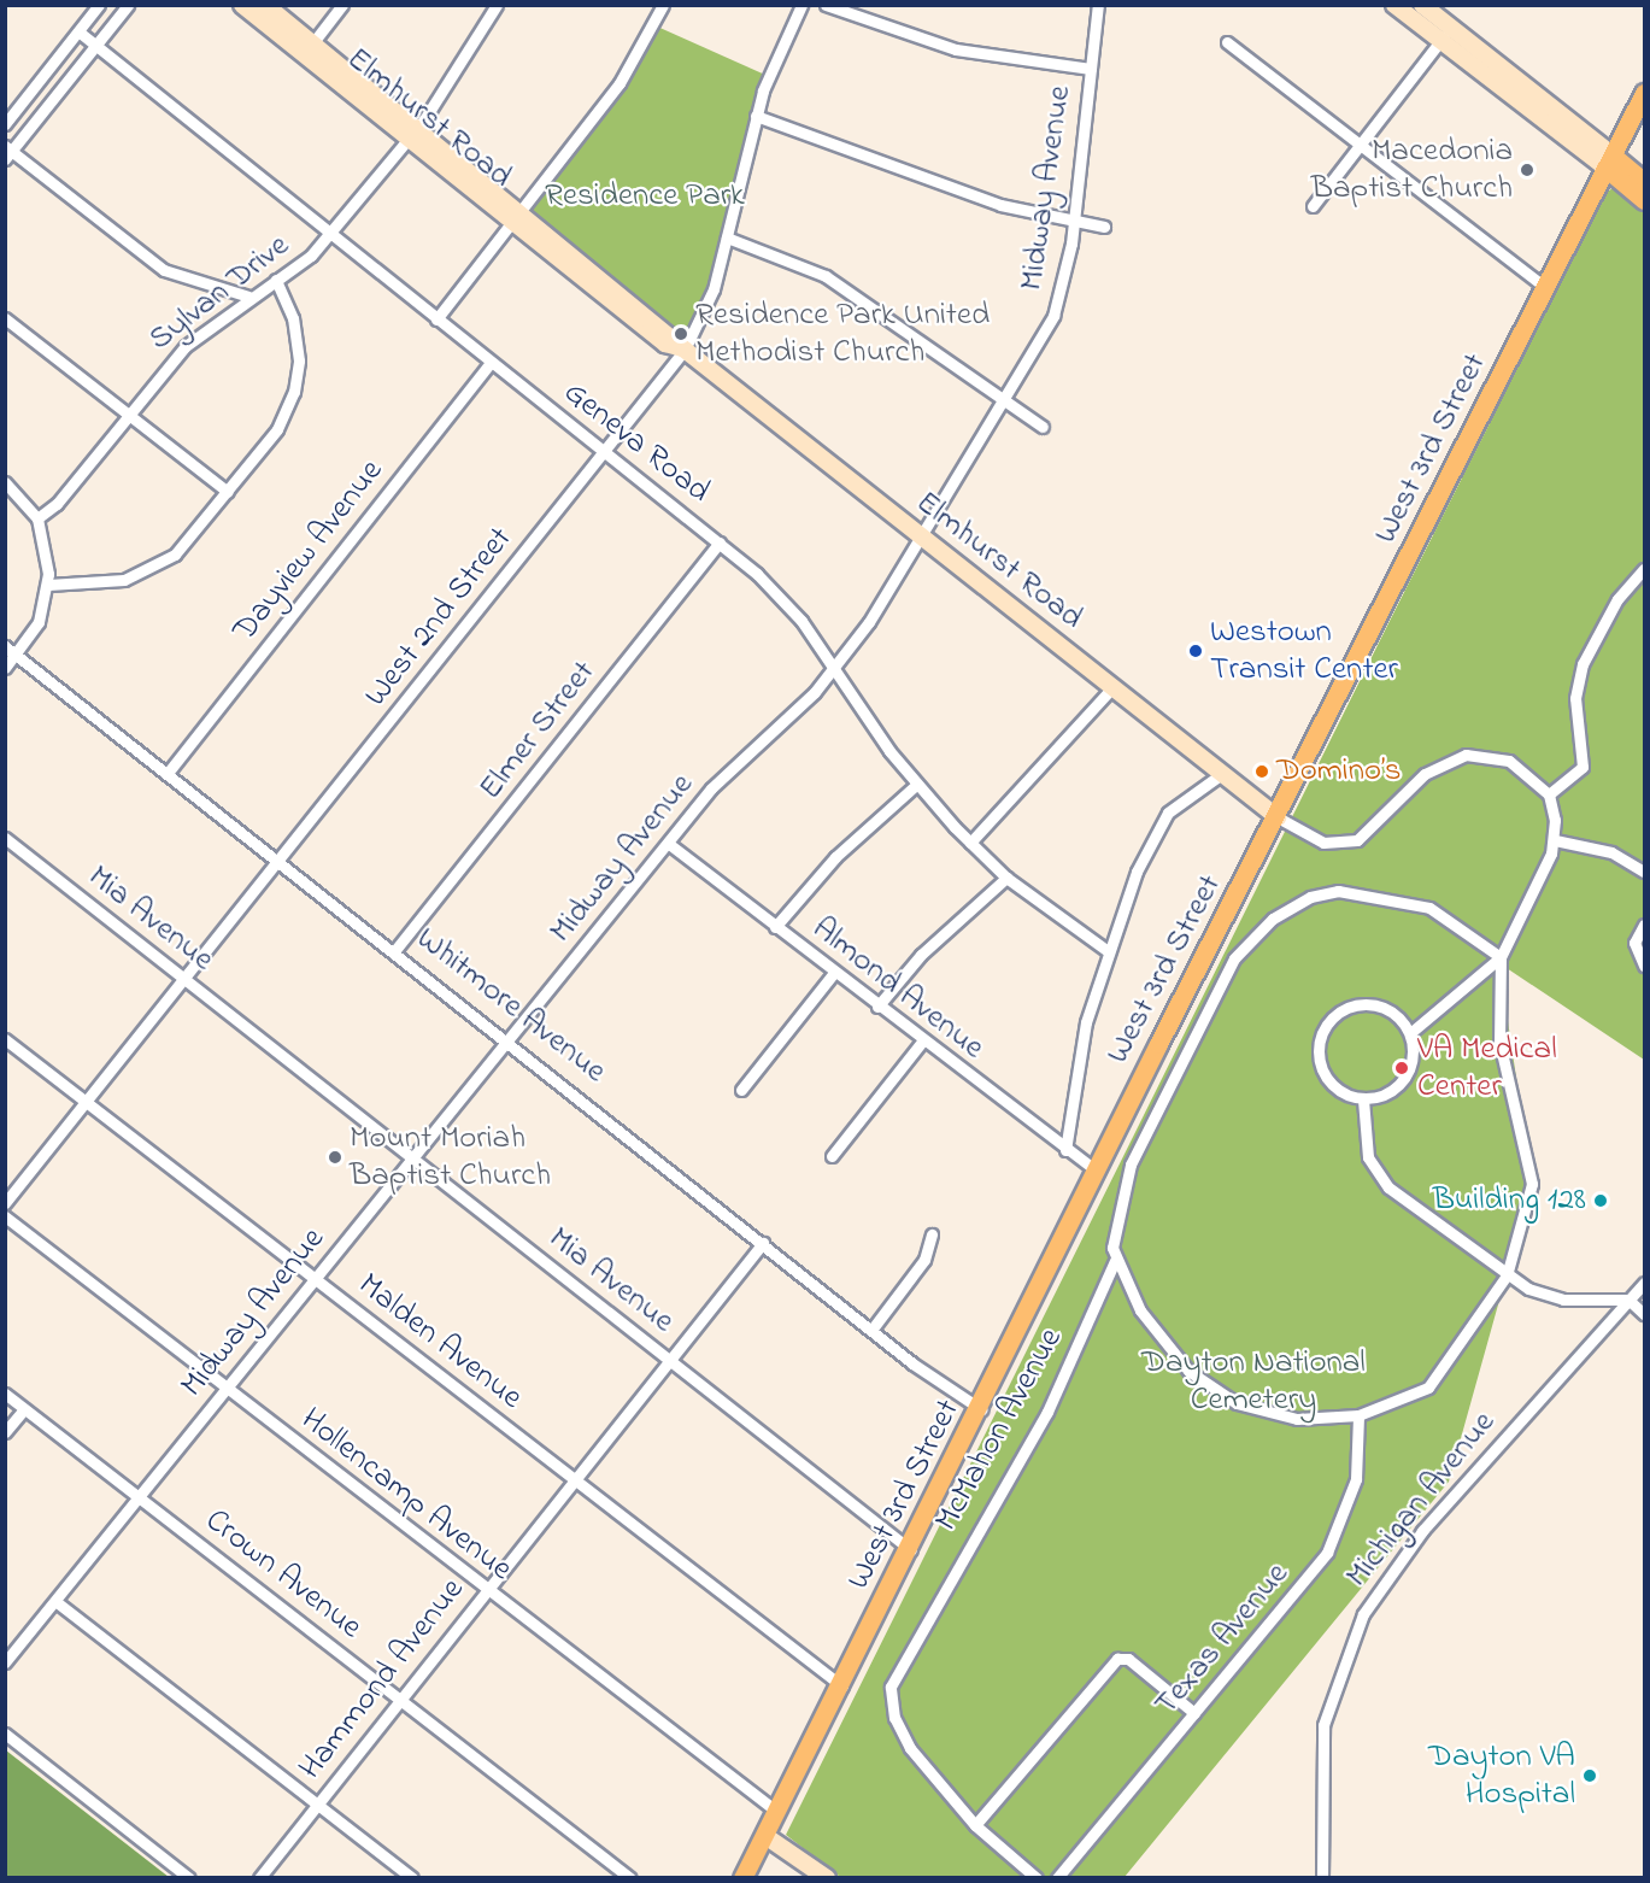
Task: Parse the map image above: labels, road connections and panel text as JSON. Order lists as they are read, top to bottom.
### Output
{
  "streets": {
    "main road": ["West 3rd Street"],
    "street": [
      "Elmhurst Road",
      "Midway Avenue",
      "Sylvan Drive",
      "Geneva Road",
      "Dayview Avenue",
      "West 2nd Street",
      "Elmer Street",
      "Mia Avenue",
      "Almond Avenue",
      "Whitmore Avenue",
      "Malden Avenue",
      "McMahon Avenue",
      "Hollencamp Avenue",
      "Michigan Avenue",
      "Crown Avenue",
      "Texas Avenue",
      "Hammond Avenue"
    ]
  },
  "crossings": [
    ["Elmhurst Road", "Midway Avenue"],
    ["Elmhurst Road", "Sylvan Drive"],
    ["Elmhurst Road", "West 3rd Street"],
    ["Elmhurst Road", "West 2nd Street"],
    ["Midway Avenue", "Geneva Road"],
    ["Midway Avenue", "Mia Avenue"],
    ["Midway Avenue", "Almond Avenue"],
    ["Midway Avenue", "Whitmore Avenue"],
    ["Midway Avenue", "Malden Avenue"],
    ["Midway Avenue", "Hollencamp Avenue"],
    ["Midway Avenue", "Crown Avenue"],
    ["Sylvan Drive", "Geneva Road"],
    ["Geneva Road", "Dayview Avenue"],
    ["Geneva Road", "West 2nd Street"],
    ["Geneva Road", "Elmer Street"],
    ["West 3rd Street", "Mia Avenue"],
    ["West 3rd Street", "Almond Avenue"],
    ["West 3rd Street", "Whitmore Avenue"],
    ["West 3rd Street", "Malden Avenue"],
    ["West 3rd Street", "Hollencamp Avenue"],
    ["Dayview Avenue", "Whitmore Avenue"],
    ["West 2nd Street", "Mia Avenue"],
    ["West 2nd Street", "Whitmore Avenue"],
    ["West 2nd Street", "Malden Avenue"],
    ["Elmer Street", "Whitmore Avenue"],
    ["Mia Avenue", "Hammond Avenue"],
    ["Whitmore Avenue", "Hammond Avenue"],
    ["Malden Avenue", "Hammond Avenue"],
    ["Hollencamp Avenue", "Hammond Avenue"],
    ["Crown Avenue", "Hammond Avenue"]
  ],
  "parks": ["Residence Park", "Dayton National Cemetery"],
  "places": [
    "Macedonia Baptist Church",
    "Residence Park United Methodist Church",
    "Westown Transit Center",
    "Domino’s",
    "VA Medical Center",
    "Mount Moriah Baptist Church",
    "Building 128",
    "Dayton VA Hospital"
  ]
}
